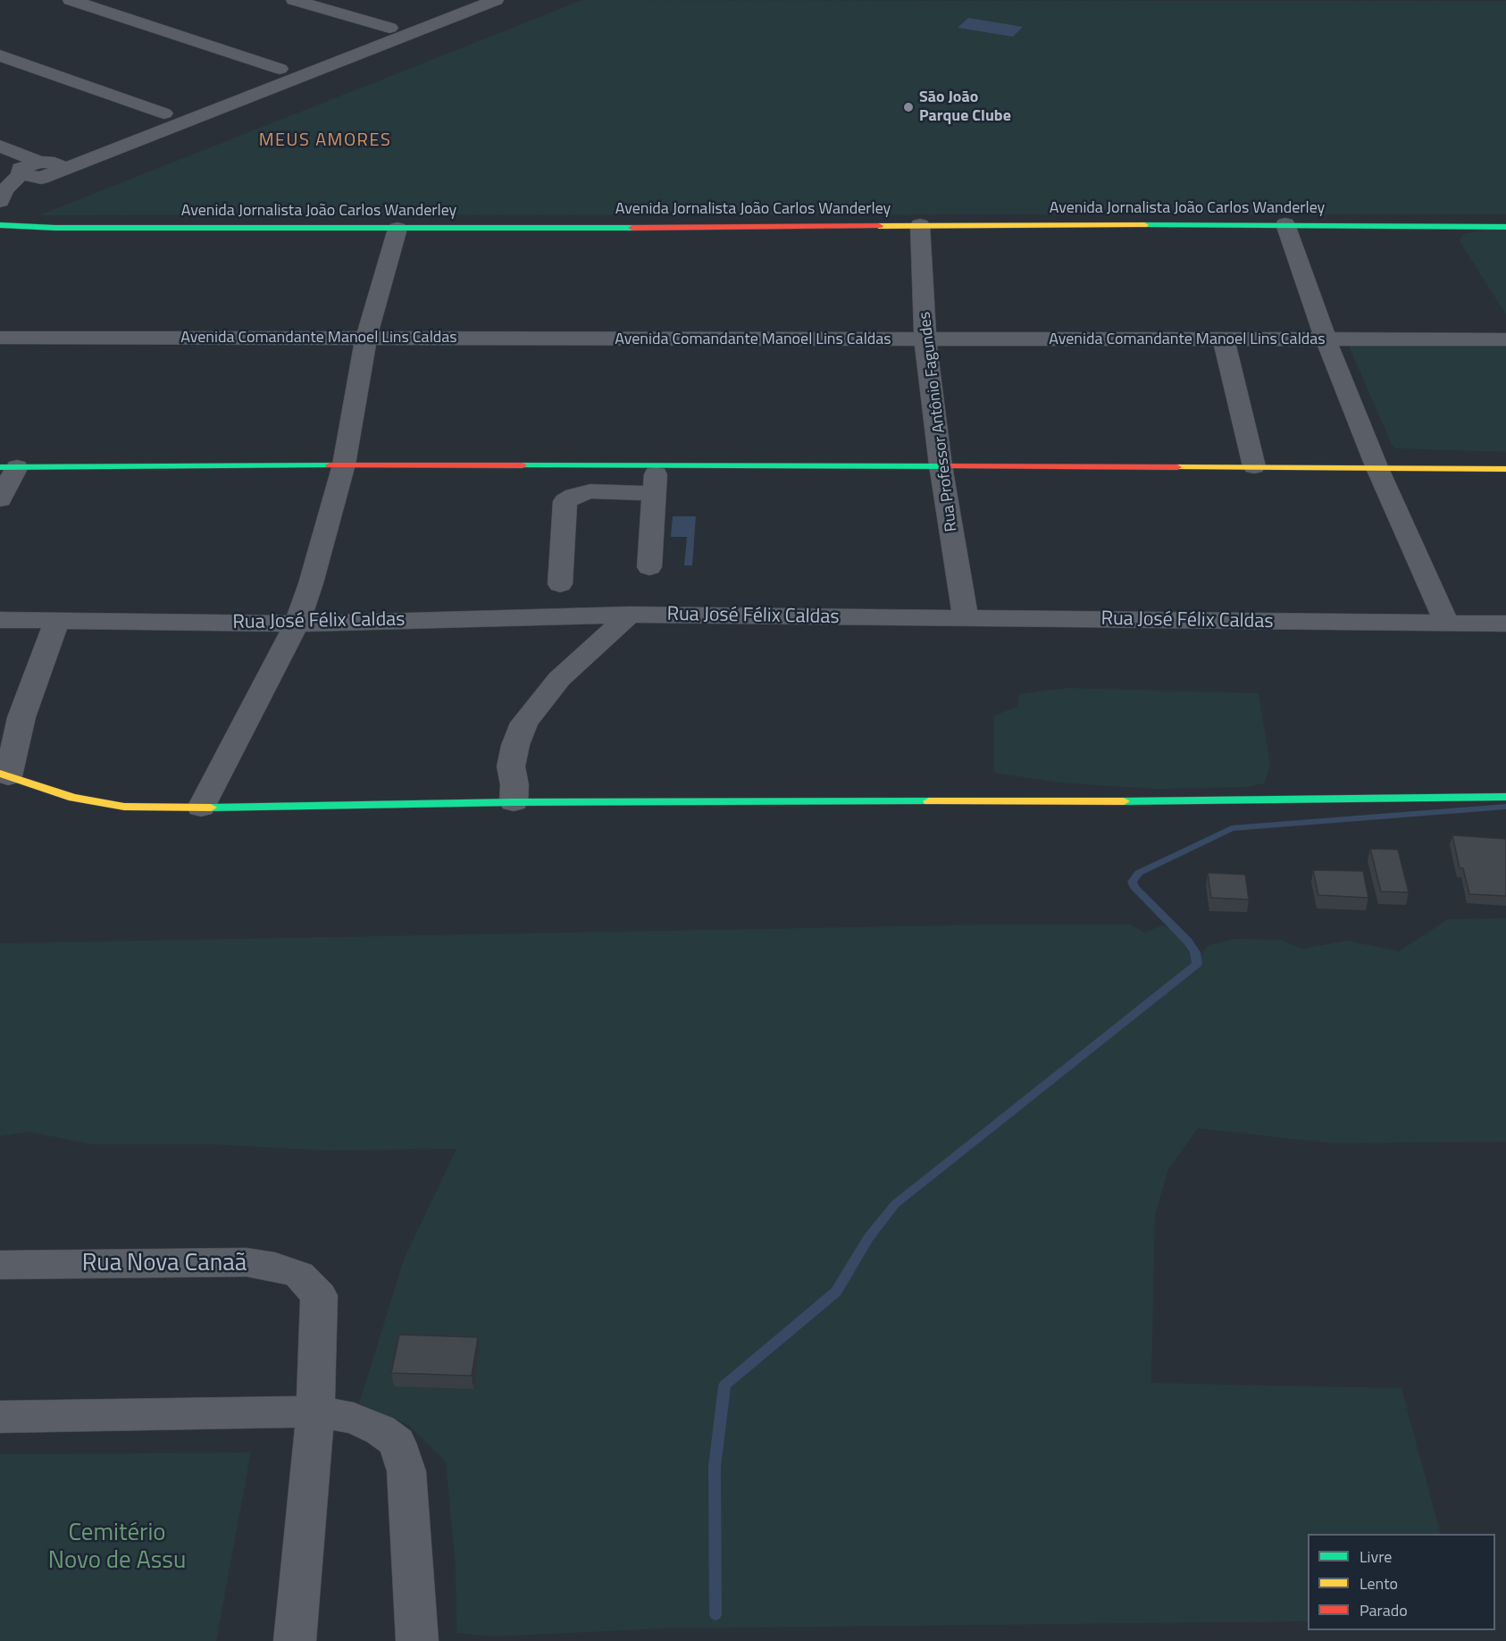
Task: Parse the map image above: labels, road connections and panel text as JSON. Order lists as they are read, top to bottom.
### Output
{
  "streets": {
    "street": [
      "Avenida Jornalista João Carlos Wanderley",
      "Avenida Comandante Manoel Lins Caldas",
      "Rua Professor Antônio Fagundes",
      "Rua José Félix Caldas",
      "Rua Nova Canaã"
    ]
  },
  "crossings": [
    ["Avenida Jornalista João Carlos Wanderley", "Rua Professor Antônio Fagundes"],
    ["Avenida Comandante Manoel Lins Caldas", "Rua Professor Antônio Fagundes"],
    ["Rua Professor Antônio Fagundes", "Rua José Félix Caldas"]
  ],
  "districts": ["MEUS AMORES"],
  "parks": ["Cemitério Novo de Assu"],
  "places": ["São João Parque Clube"],
  "legend": ["Livre", "Lento", "Parado"]
}
